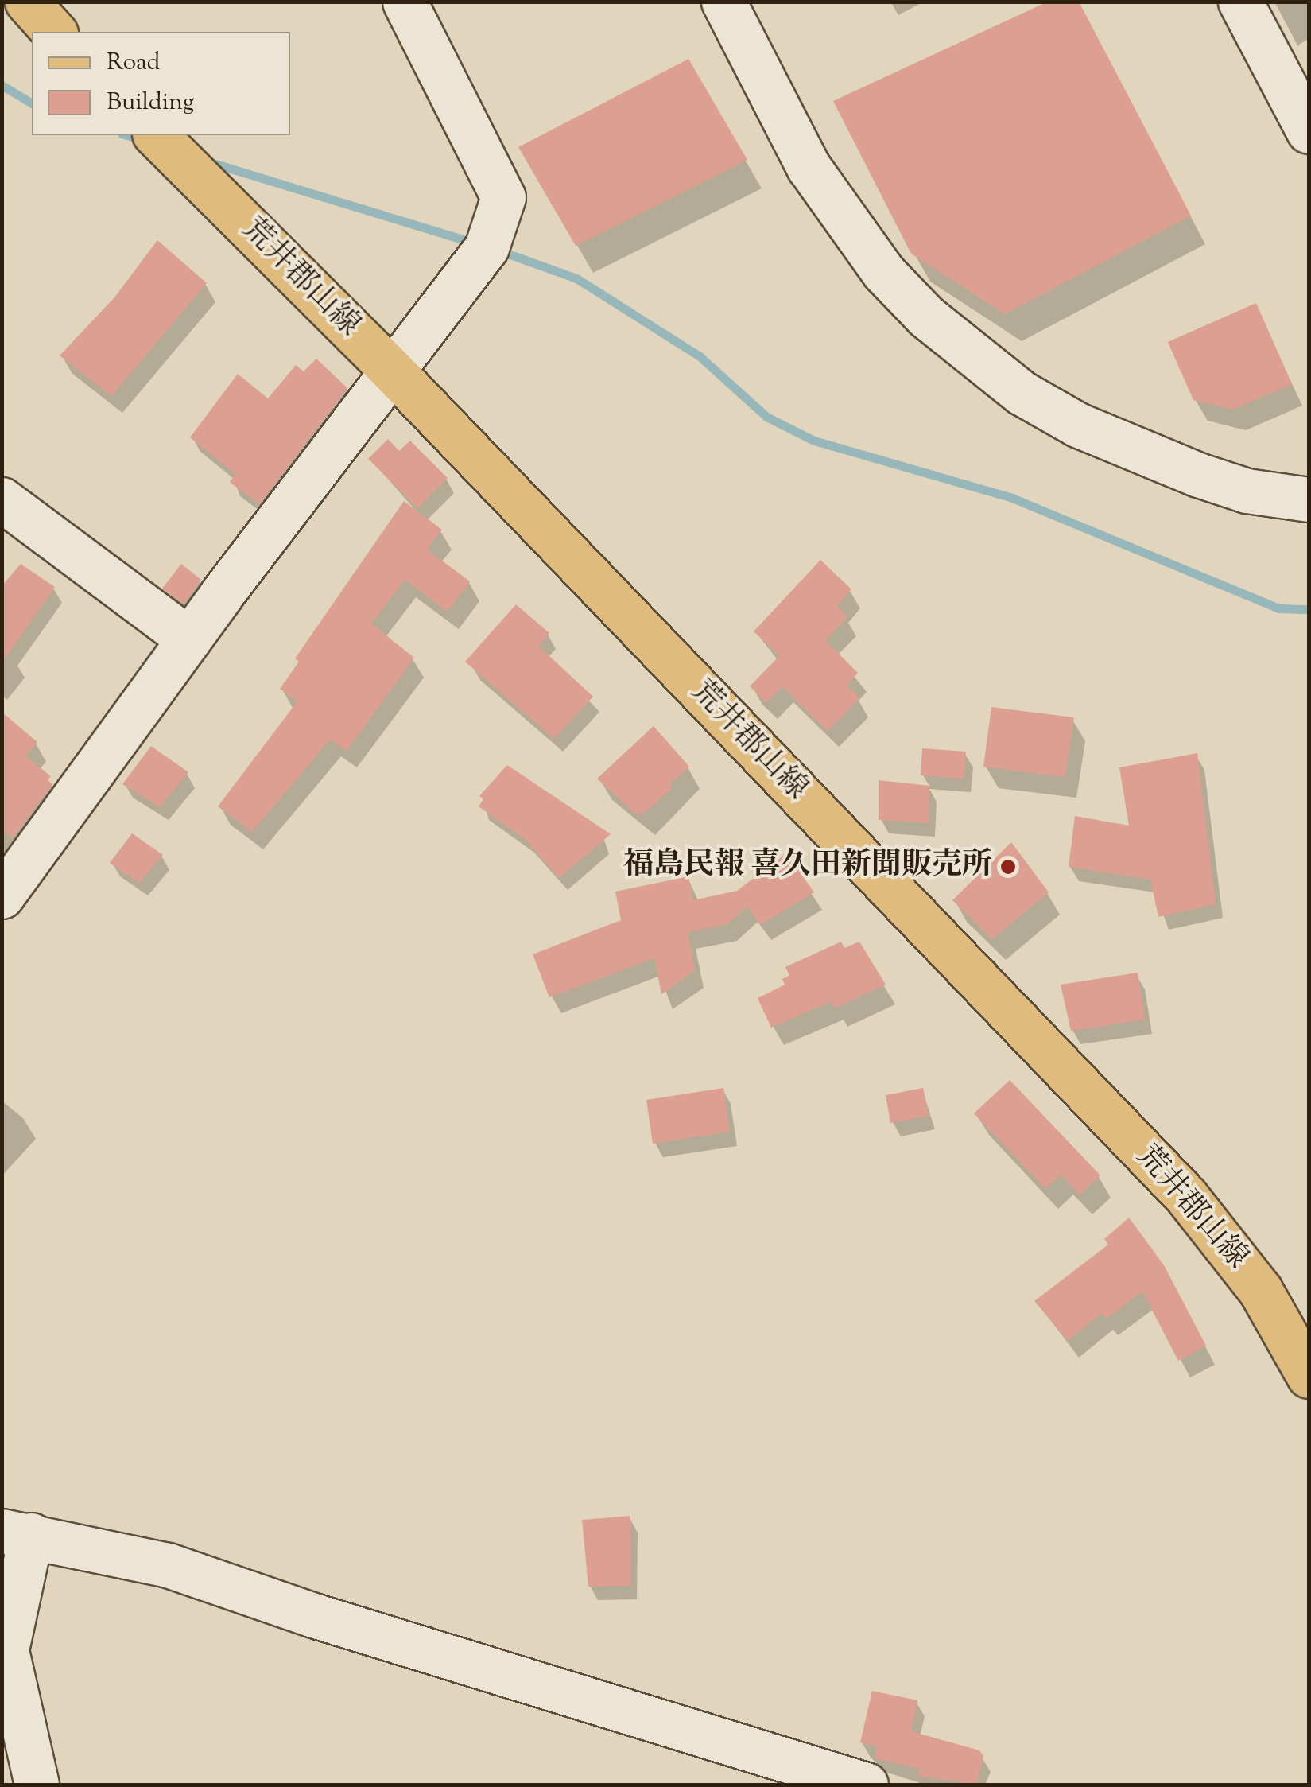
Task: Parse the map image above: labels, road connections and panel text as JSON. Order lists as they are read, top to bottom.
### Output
{
  "streets": {
    "main road": ["荒井郡山線"]
  },
  "places": ["福島民報 喜久田新聞販売所"],
  "legend": ["Road", "Building"]
}
